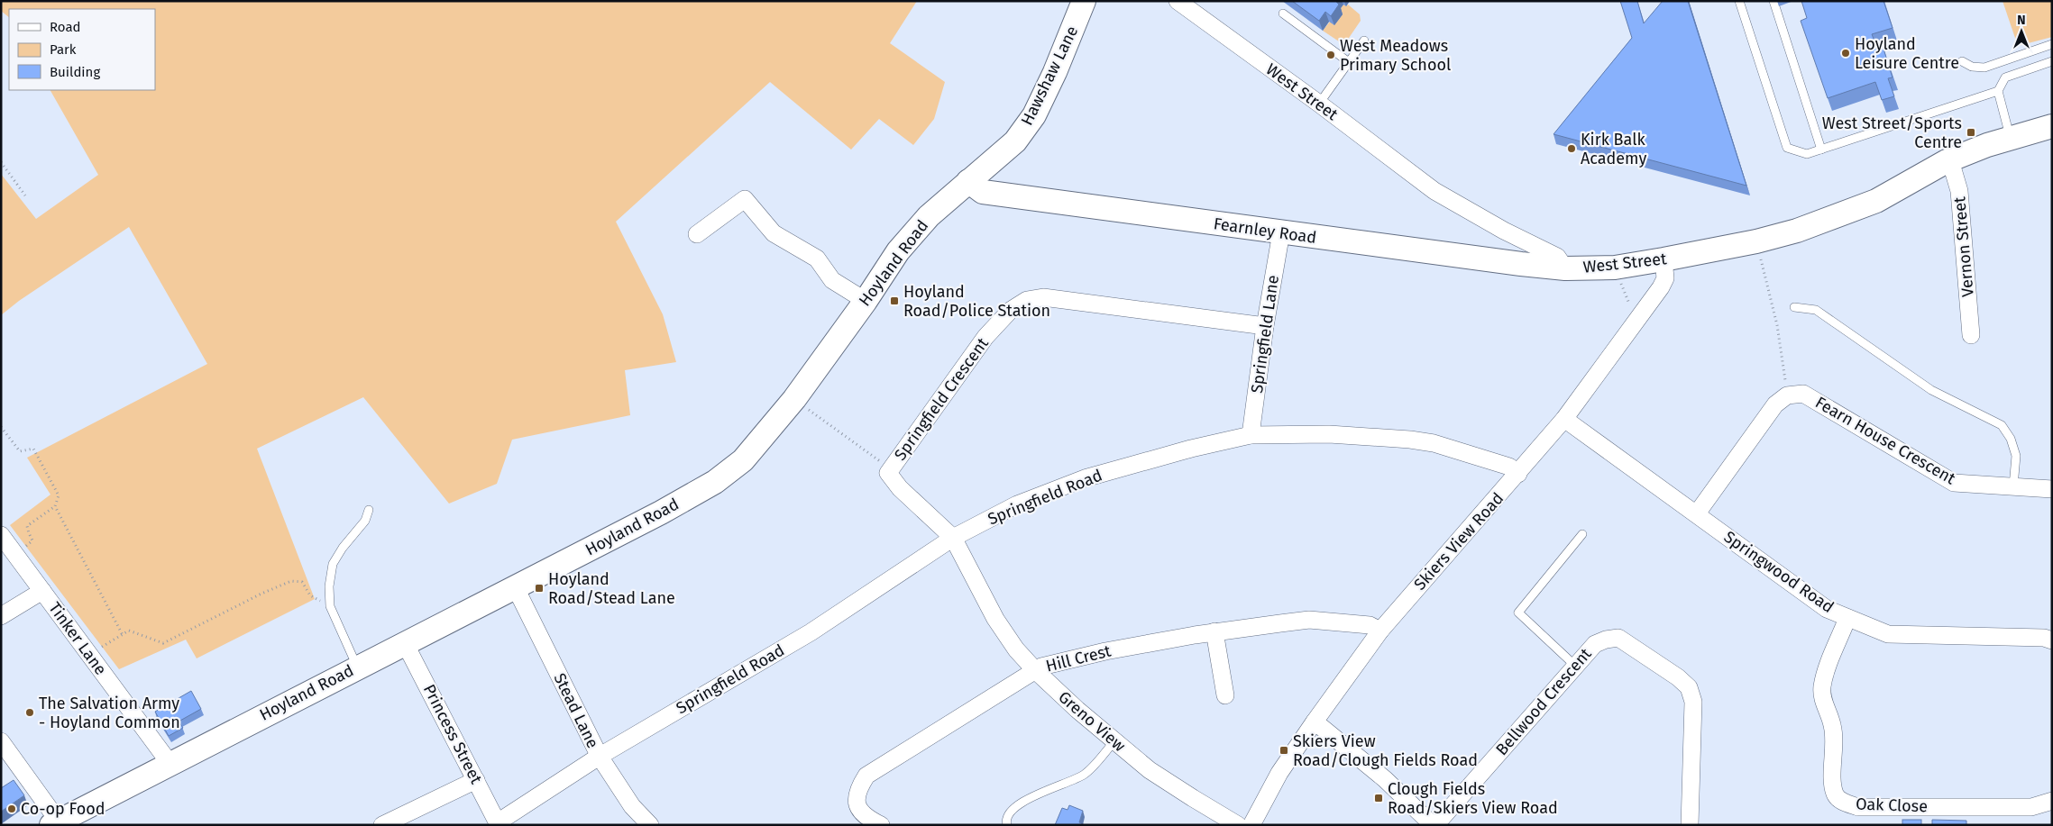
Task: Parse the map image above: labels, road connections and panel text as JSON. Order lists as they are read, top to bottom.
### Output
{
  "streets": {
    "main road": [
      "Hawshaw Lane",
      "West Street",
      "Fearnley Road",
      "Hoyland Road"
    ],
    "street": [
      "Vernon Street",
      "Springfield Lane",
      "Springfield Crescent",
      "Fearn House Crescent",
      "Springfield Road",
      "Skiers View Road",
      "Springwood Road",
      "Tinker Lane",
      "Hill Crest",
      "Bellwood Crescent",
      "Stead Lane",
      "Greno View",
      "Princess Street",
      "Oak Close"
    ]
  },
  "crossings": [
    ["Hawshaw Lane", "Fearnley Road"],
    ["Hawshaw Lane", "Hoyland Road"],
    ["West Street", "Fearnley Road"],
    ["West Street", "Vernon Street"],
    ["West Street", "Skiers View Road"],
    ["Fearnley Road", "Hoyland Road"],
    ["Fearnley Road", "Springfield Lane"],
    ["Hoyland Road", "Tinker Lane"],
    ["Hoyland Road", "Stead Lane"],
    ["Hoyland Road", "Princess Street"],
    ["Springfield Lane", "Springfield Crescent"],
    ["Springfield Lane", "Springfield Road"],
    ["Springfield Crescent", "Springfield Road"],
    ["Springfield Crescent", "Greno View"],
    ["Springfield Road", "Skiers View Road"],
    ["Springfield Road", "Stead Lane"],
    ["Springfield Road", "Greno View"],
    ["Springfield Road", "Princess Street"],
    ["Skiers View Road", "Springwood Road"],
    ["Skiers View Road", "Hill Crest"],
    ["Springwood Road", "Oak Close"],
    ["Hill Crest", "Greno View"]
  ],
  "places": {
    "other": [
      "Hoyland Leisure Centre",
      "West Meadows Primary School",
      "Kirk Balk Academy",
      "The Salvation Army - Hoyland Common",
      "Co-op Food"
    ],
    "transit": [
      "West Street/Sports Centre",
      "Hoyland Road/Police Station",
      "Hoyland Road/Stead Lane",
      "Skiers View Road/Clough Fields Road",
      "Clough Fields Road/Skiers View Road"
    ]
  },
  "legend": ["Road", "Park", "Building"],
  "north": "top"
}
